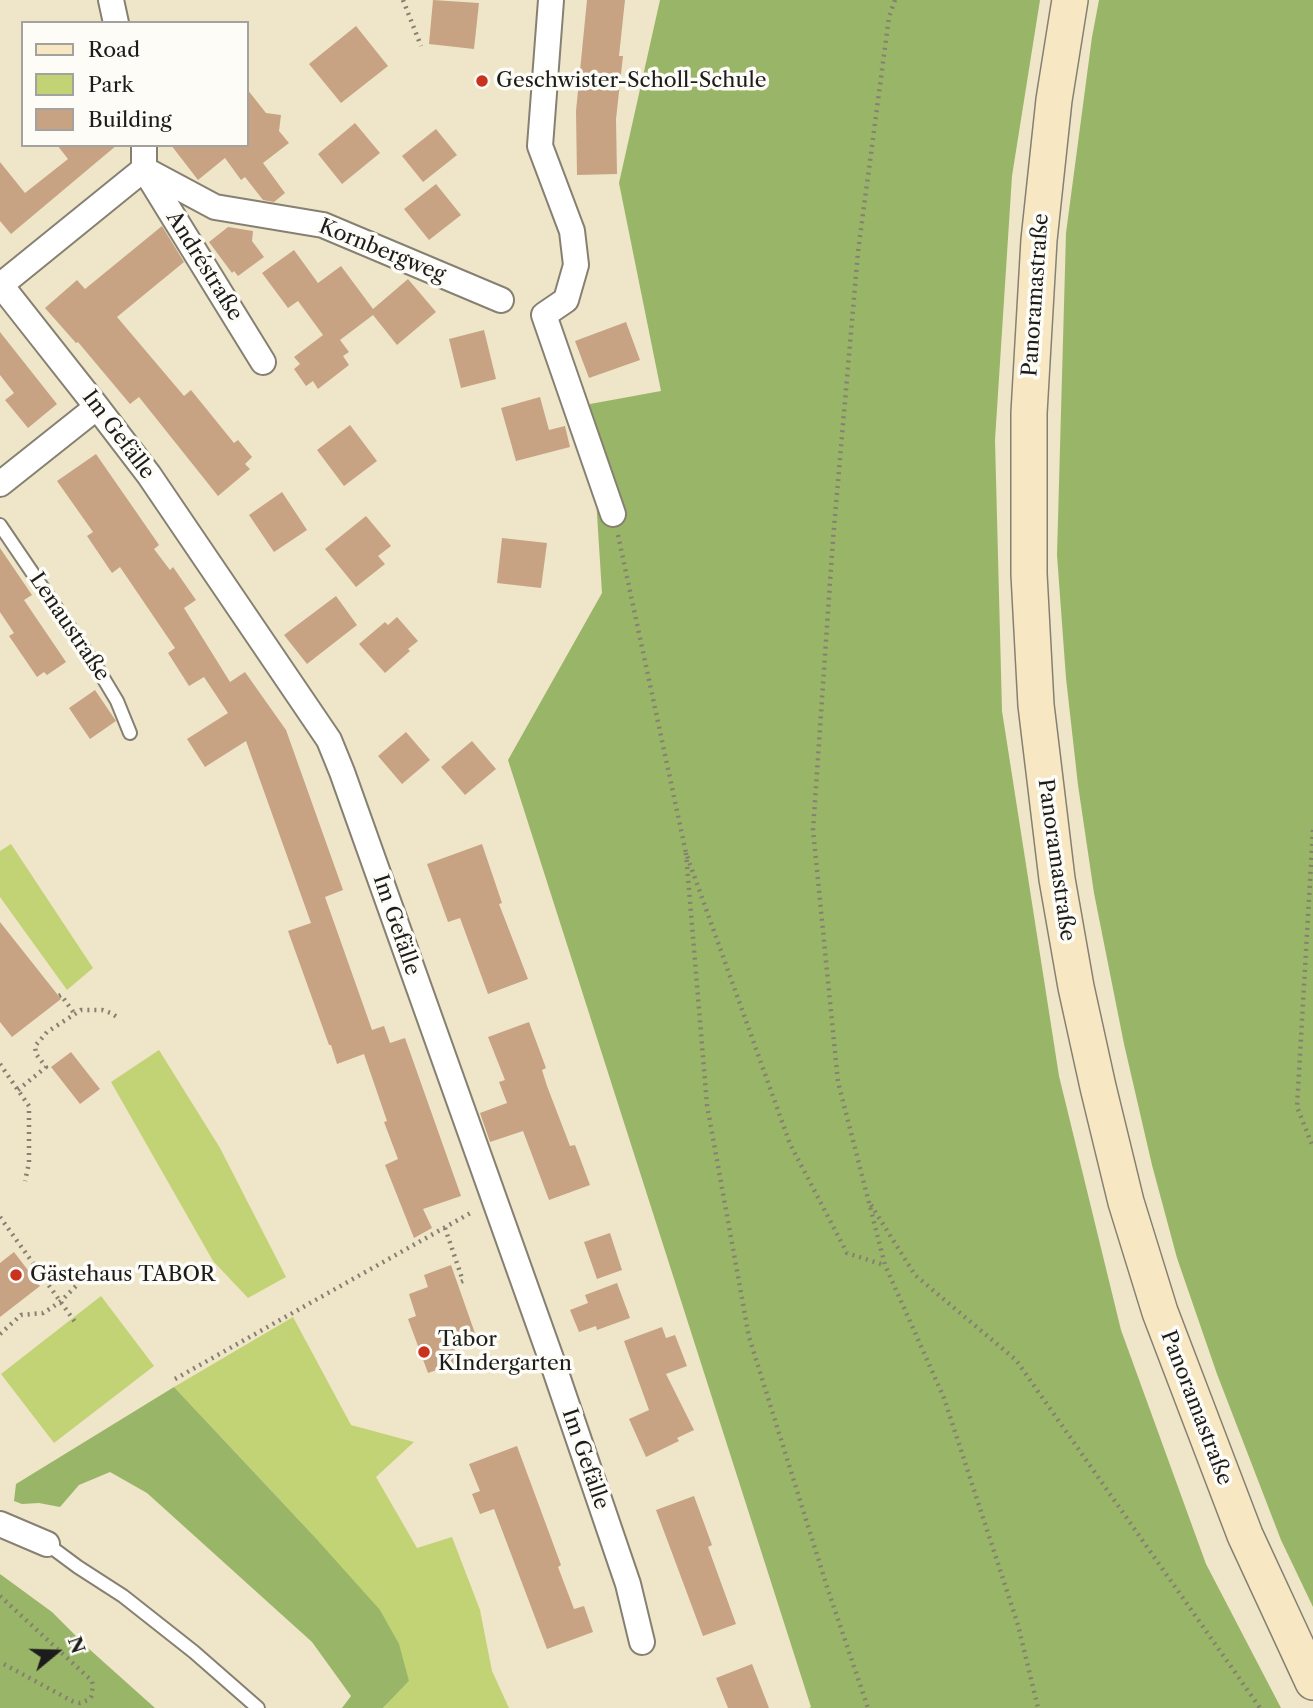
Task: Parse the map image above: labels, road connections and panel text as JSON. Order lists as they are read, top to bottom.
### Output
{
  "streets": {
    "main road": ["Panoramastraße"],
    "street": ["Kornbergweg", "Andréstraße", "Im Gefälle"],
    "lane": ["Lenaustraße"]
  },
  "crossings": [
    ["Kornbergweg", "Andréstraße"]
  ],
  "places": ["Geschwister-Scholl-Schule", "Gästehaus TABOR", "Tabor KIndergarten"],
  "legend": ["Road", "Park", "Building"],
  "north": "right"
}
